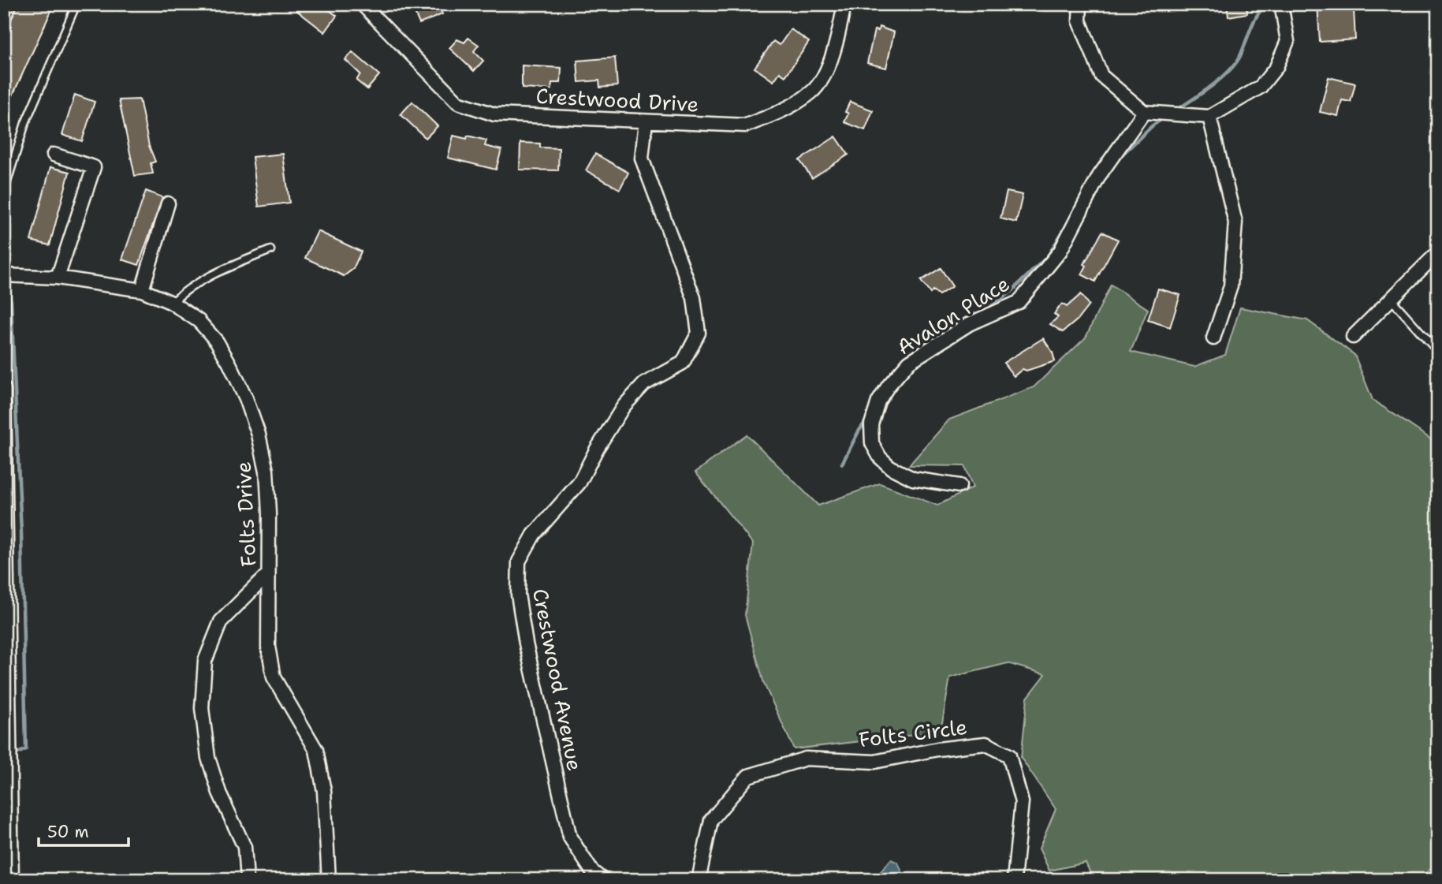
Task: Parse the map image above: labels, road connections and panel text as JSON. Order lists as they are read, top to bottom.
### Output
{
  "streets": {
    "street": [
      "Crestwood Drive",
      "Avalon Place",
      "Folts Drive",
      "Crestwood Avenue",
      "Folts Circle"
    ]
  },
  "crossings": [
    ["Crestwood Drive", "Crestwood Avenue"]
  ],
  "scale_bar": "50 m"
}
